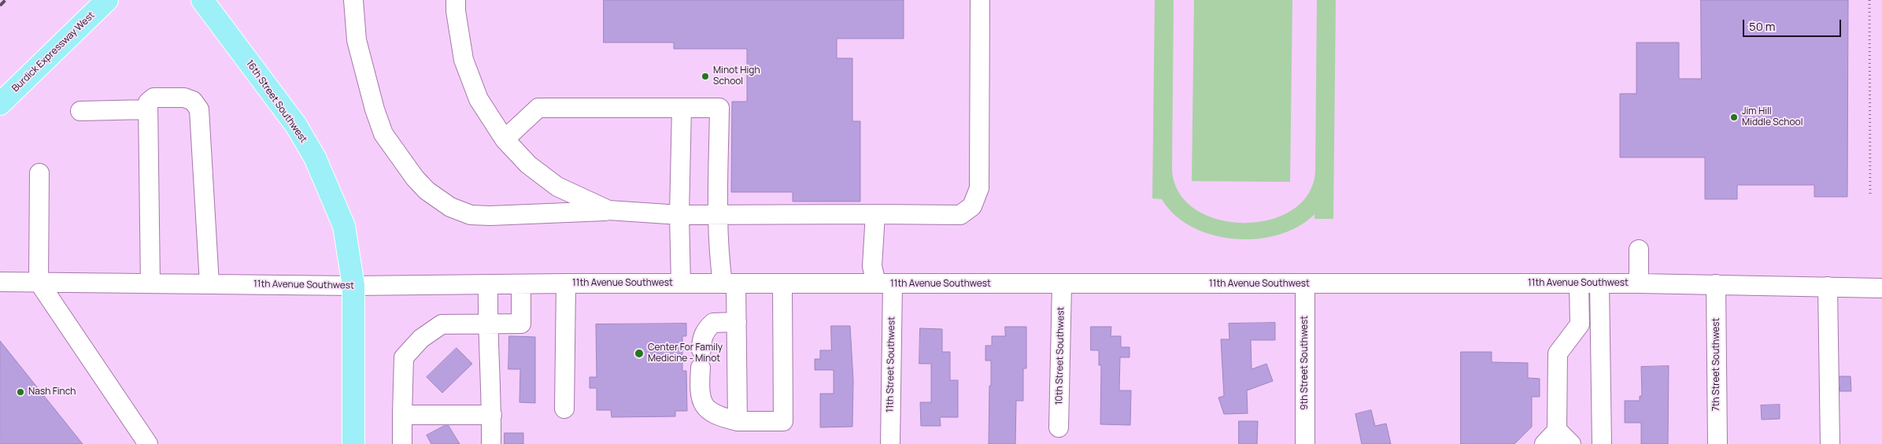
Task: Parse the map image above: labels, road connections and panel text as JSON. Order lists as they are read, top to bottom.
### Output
{
  "streets": {
    "main road": ["Burdick Expressway West", "16th Street Southwest"],
    "street": [
      "11th Avenue Southwest",
      "10th Street Southwest",
      "9th Street Southwest",
      "11th Street Southwest",
      "7th Street Southwest"
    ]
  },
  "crossings": [
    ["16th Street Southwest", "11th Avenue Southwest"],
    ["11th Avenue Southwest", "10th Street Southwest"],
    ["11th Avenue Southwest", "9th Street Southwest"],
    ["11th Avenue Southwest", "11th Street Southwest"],
    ["11th Avenue Southwest", "7th Street Southwest"]
  ],
  "places": [
    "Minot High School",
    "Jim Hill Middle School",
    "Center For Family Medicine - Minot",
    "Nash Finch"
  ],
  "scale_bar": "50 m"
}
